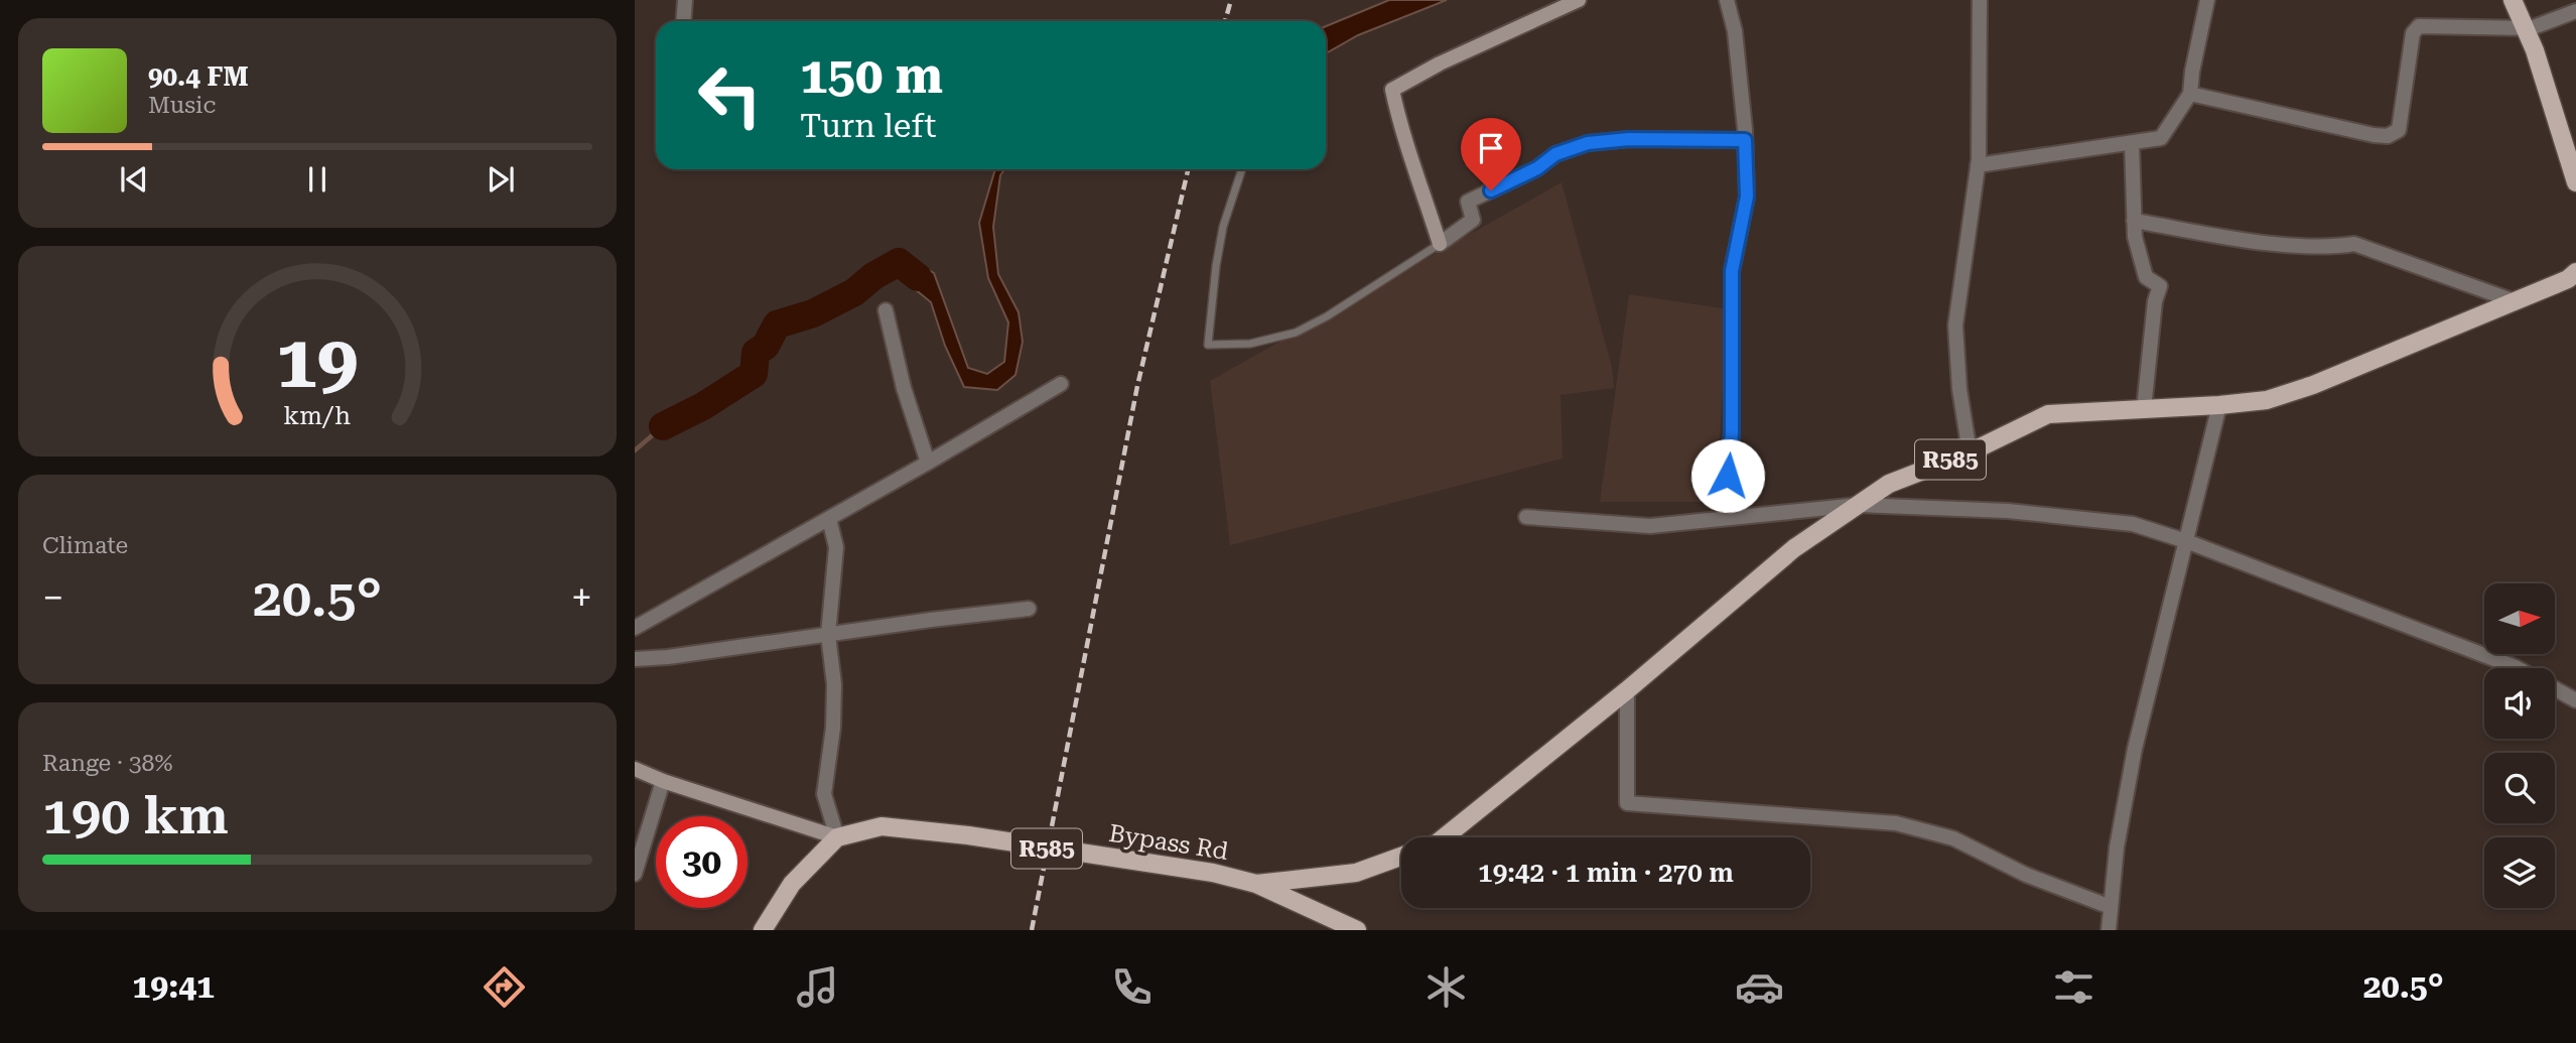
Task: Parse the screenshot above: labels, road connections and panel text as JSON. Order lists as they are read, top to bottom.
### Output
{
  "streets": {
    "main road": ["R585", "Bypass Rd"]
  },
  "crossings": [
    ["R585", "Bypass Rd"]
  ],
  "north": "right",
  "page": {
    "turn": ["150 m", "Turn left"],
    "song": ["90.4 FM", "Music"],
    "tile": [
      "Climate",
      ["Range · 38%", "190 km"]
    ],
    "heat": ["−", "20.5°", "+"],
    "limit": "30",
    "trip": "19:42 · 1 min · 270 m",
    "tabs": ["19:41", "20.5°"],
    "gauge": ["19", "km/h"]
  }
}
